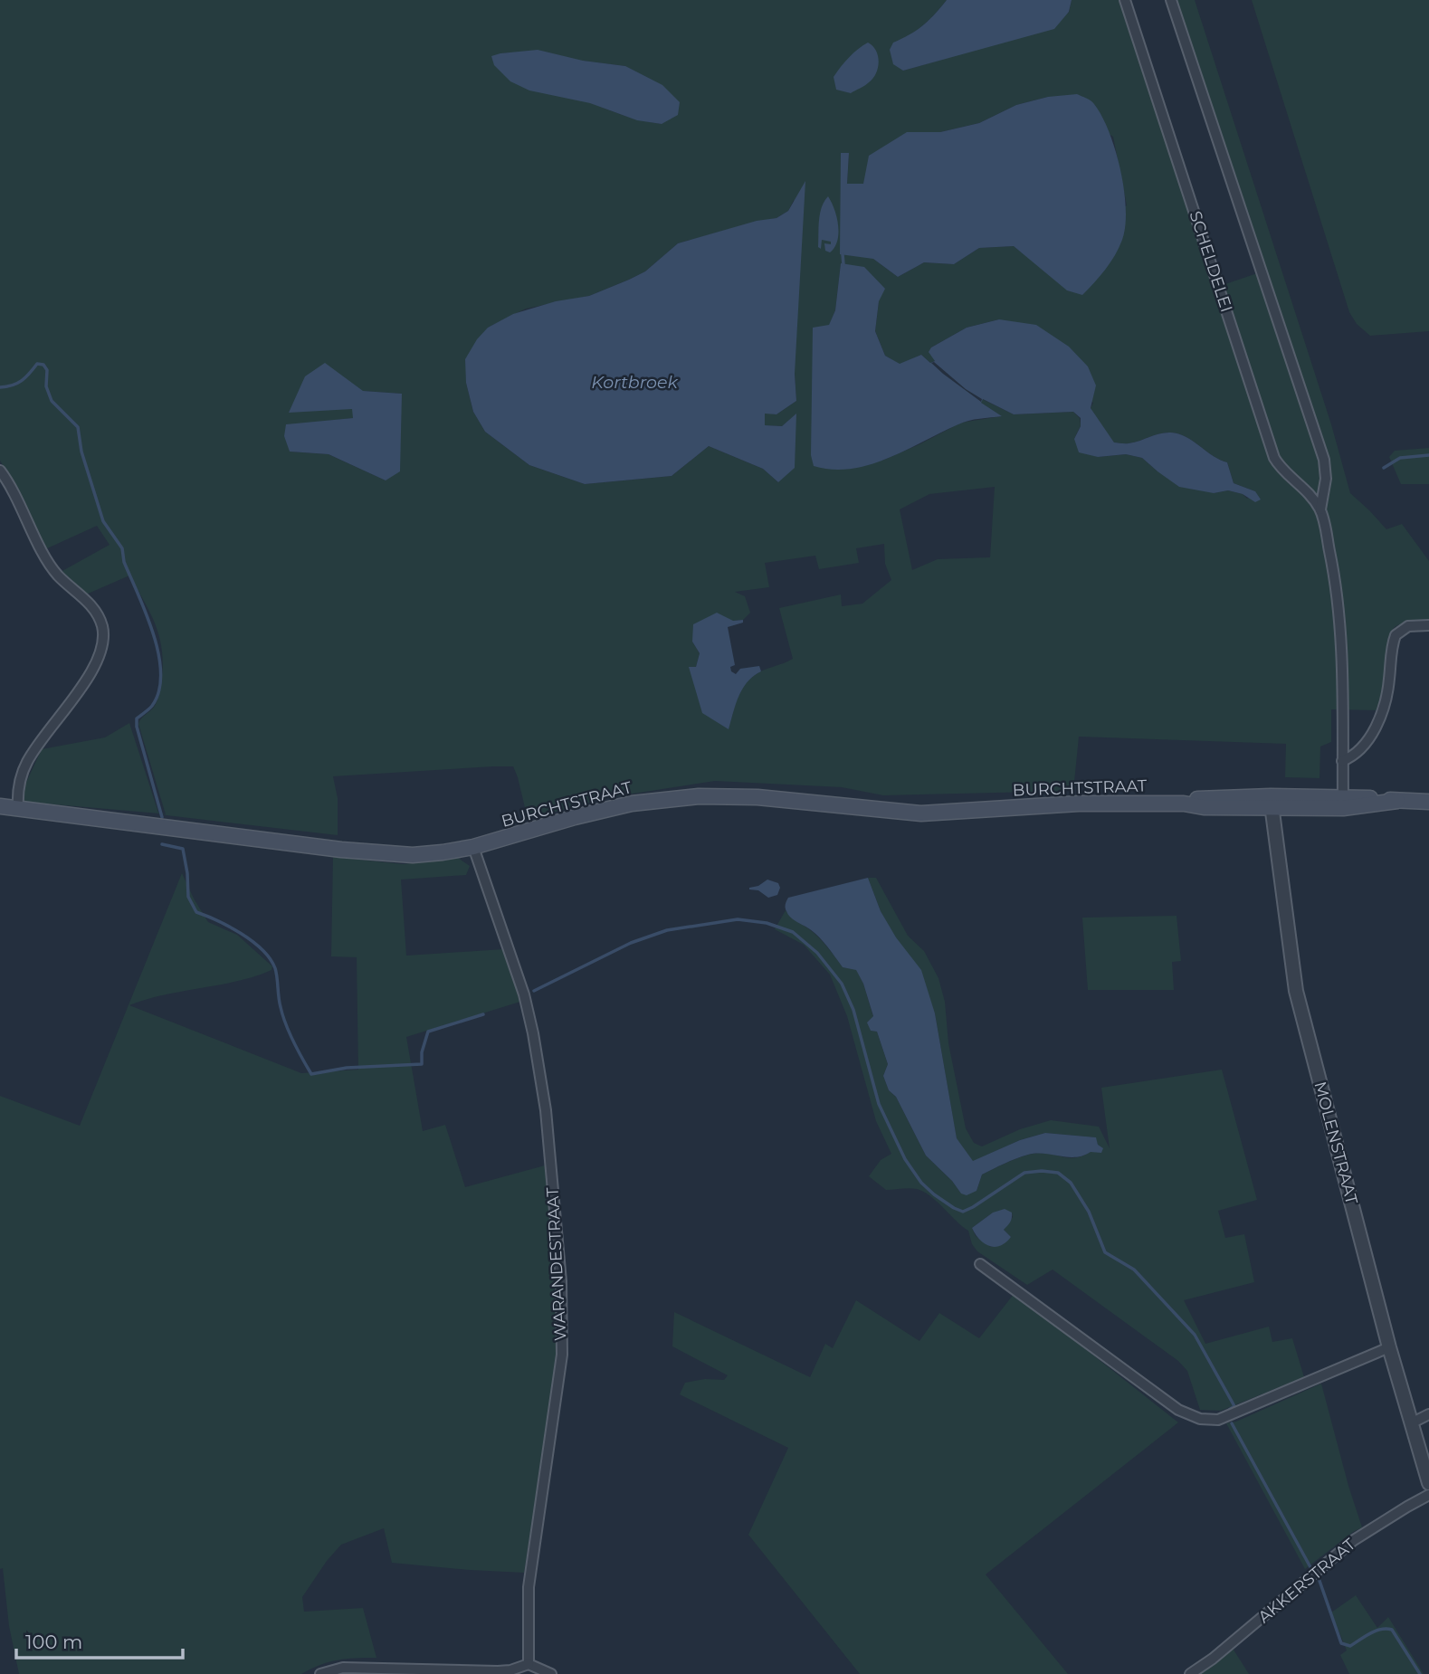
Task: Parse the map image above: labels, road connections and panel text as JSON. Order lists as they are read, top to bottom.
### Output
{
  "streets": {
    "main road": ["BURCHTSTRAAT"],
    "street": [
      "SCHELDELEI",
      "MOLENSTRAAT",
      "WARANDESTRAAT",
      "AKKERSTRAAT"
    ]
  },
  "crossings": [
    ["SCHELDELEI", "BURCHTSTRAAT"],
    ["BURCHTSTRAAT", "MOLENSTRAAT"],
    ["BURCHTSTRAAT", "WARANDESTRAAT"]
  ],
  "water": ["Kortbroek"],
  "scale_bar": "100 m"
}
